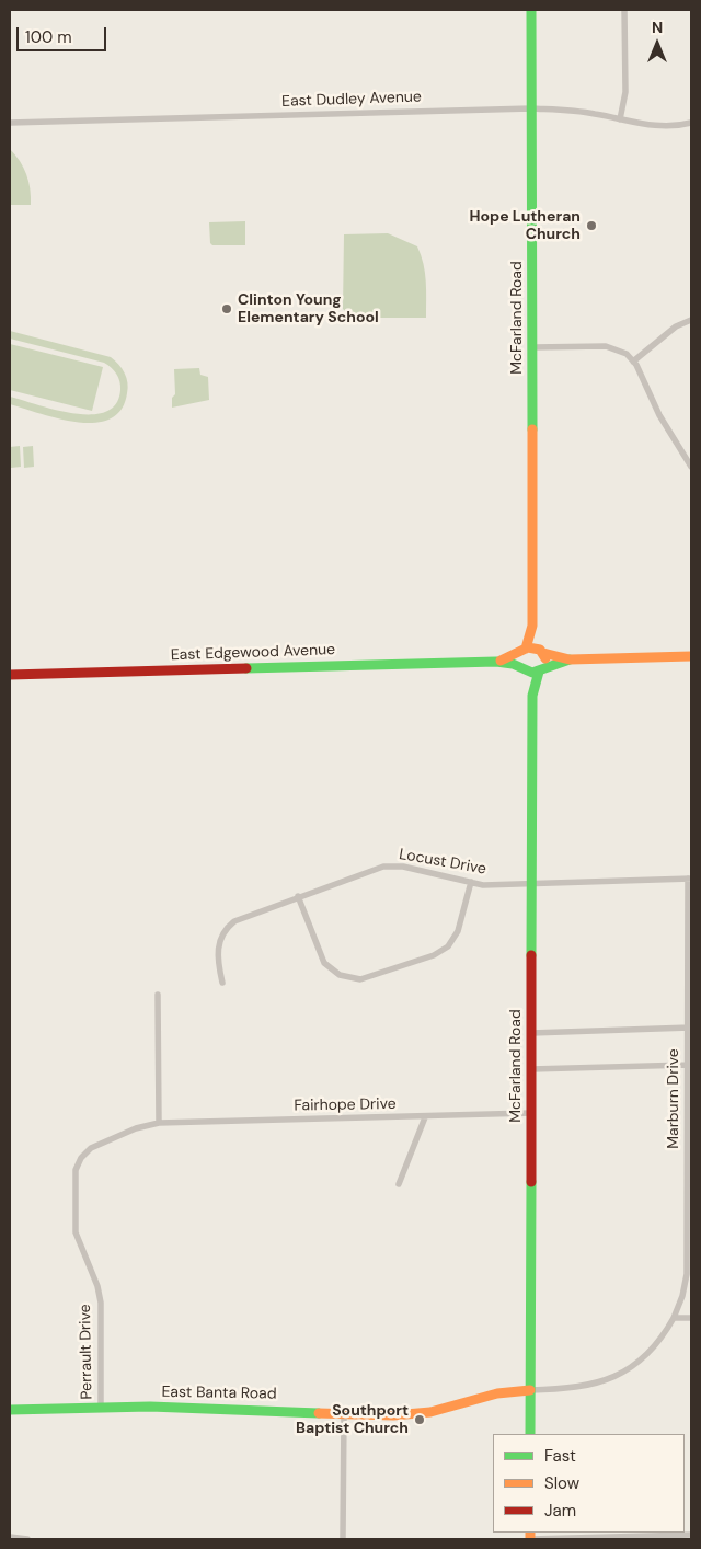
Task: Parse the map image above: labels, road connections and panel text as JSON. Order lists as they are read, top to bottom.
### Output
{
  "streets": {
    "street": [
      "East Dudley Avenue",
      "McFarland Road",
      "East Edgewood Avenue",
      "Locust Drive",
      "Marburn Drive",
      "Fairhope Drive",
      "Perrault Drive",
      "East Banta Road"
    ]
  },
  "crossings": [
    ["East Dudley Avenue", "McFarland Road"],
    ["McFarland Road", "East Edgewood Avenue"],
    ["McFarland Road", "Locust Drive"],
    ["McFarland Road", "Fairhope Drive"],
    ["McFarland Road", "East Banta Road"],
    ["Locust Drive", "Marburn Drive"],
    ["Marburn Drive", "East Banta Road"],
    ["Fairhope Drive", "Perrault Drive"],
    ["Perrault Drive", "East Banta Road"]
  ],
  "places": ["Hope Lutheran Church", "Clinton Young Elementary School", "Southport Baptist Church"],
  "legend": ["Fast", "Slow", "Jam"],
  "scale_bar": "100 m",
  "north": "top"
}
